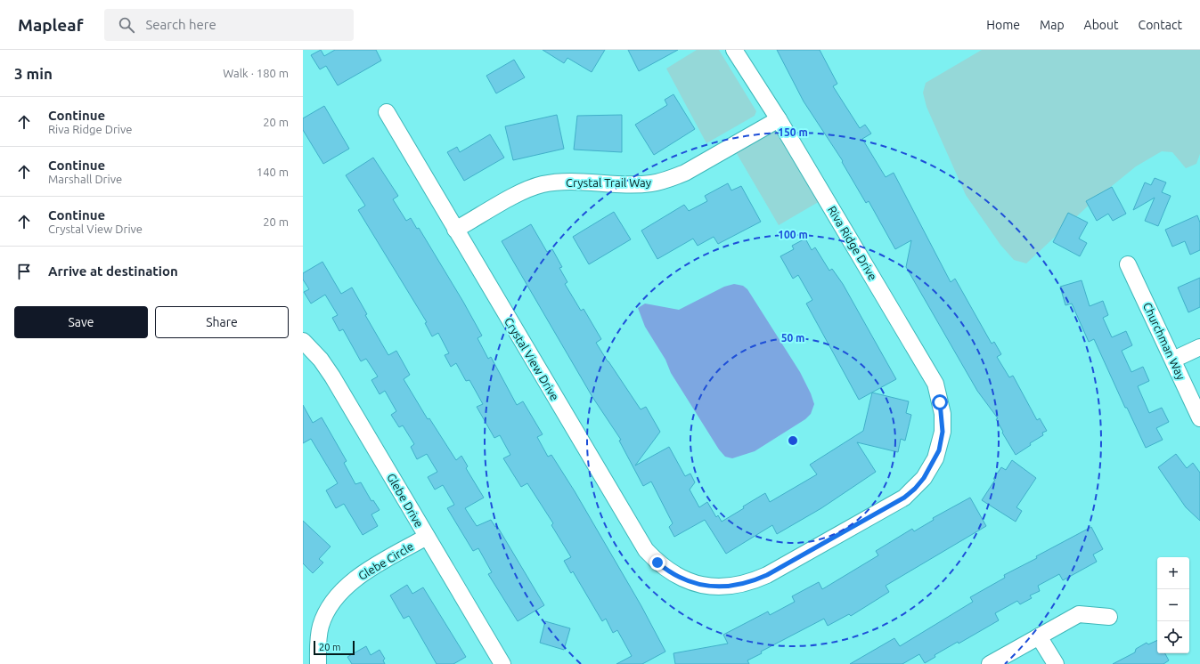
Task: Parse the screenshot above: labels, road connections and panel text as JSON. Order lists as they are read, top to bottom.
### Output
{
  "streets": {
    "street": [
      "Crystal Trail Way",
      "Riva Ridge Drive",
      "Churchman Way",
      "Crystal View Drive",
      "Glebe Drive",
      "Glebe Circle"
    ]
  },
  "crossings": [
    ["Crystal Trail Way", "Riva Ridge Drive"],
    ["Crystal Trail Way", "Crystal View Drive"],
    ["Riva Ridge Drive", "Crystal View Drive"],
    ["Glebe Drive", "Glebe Circle"]
  ],
  "scale_bar": "20 m",
  "page": {
    "header": "Mapleaf",
    "search": "Search here",
    "nav": [
      "Home",
      "Map",
      "About",
      "Contact"
    ],
    "heading": ["3 min", "Walk · 180 m"],
    "list": [
      ["Continue", "Riva Ridge Drive", "20 m"],
      ["Continue", "Marshall Drive", "140 m"],
      ["Continue", "Crystal View Drive", "20 m"],
      "Arrive at destination"
    ],
    "buttons": ["Save", "Share"],
    "map_buttons": ["+", "−"],
    "scale": "20 m"
  },
  "rings": ["150 m", "100 m", "50 m"]
}
